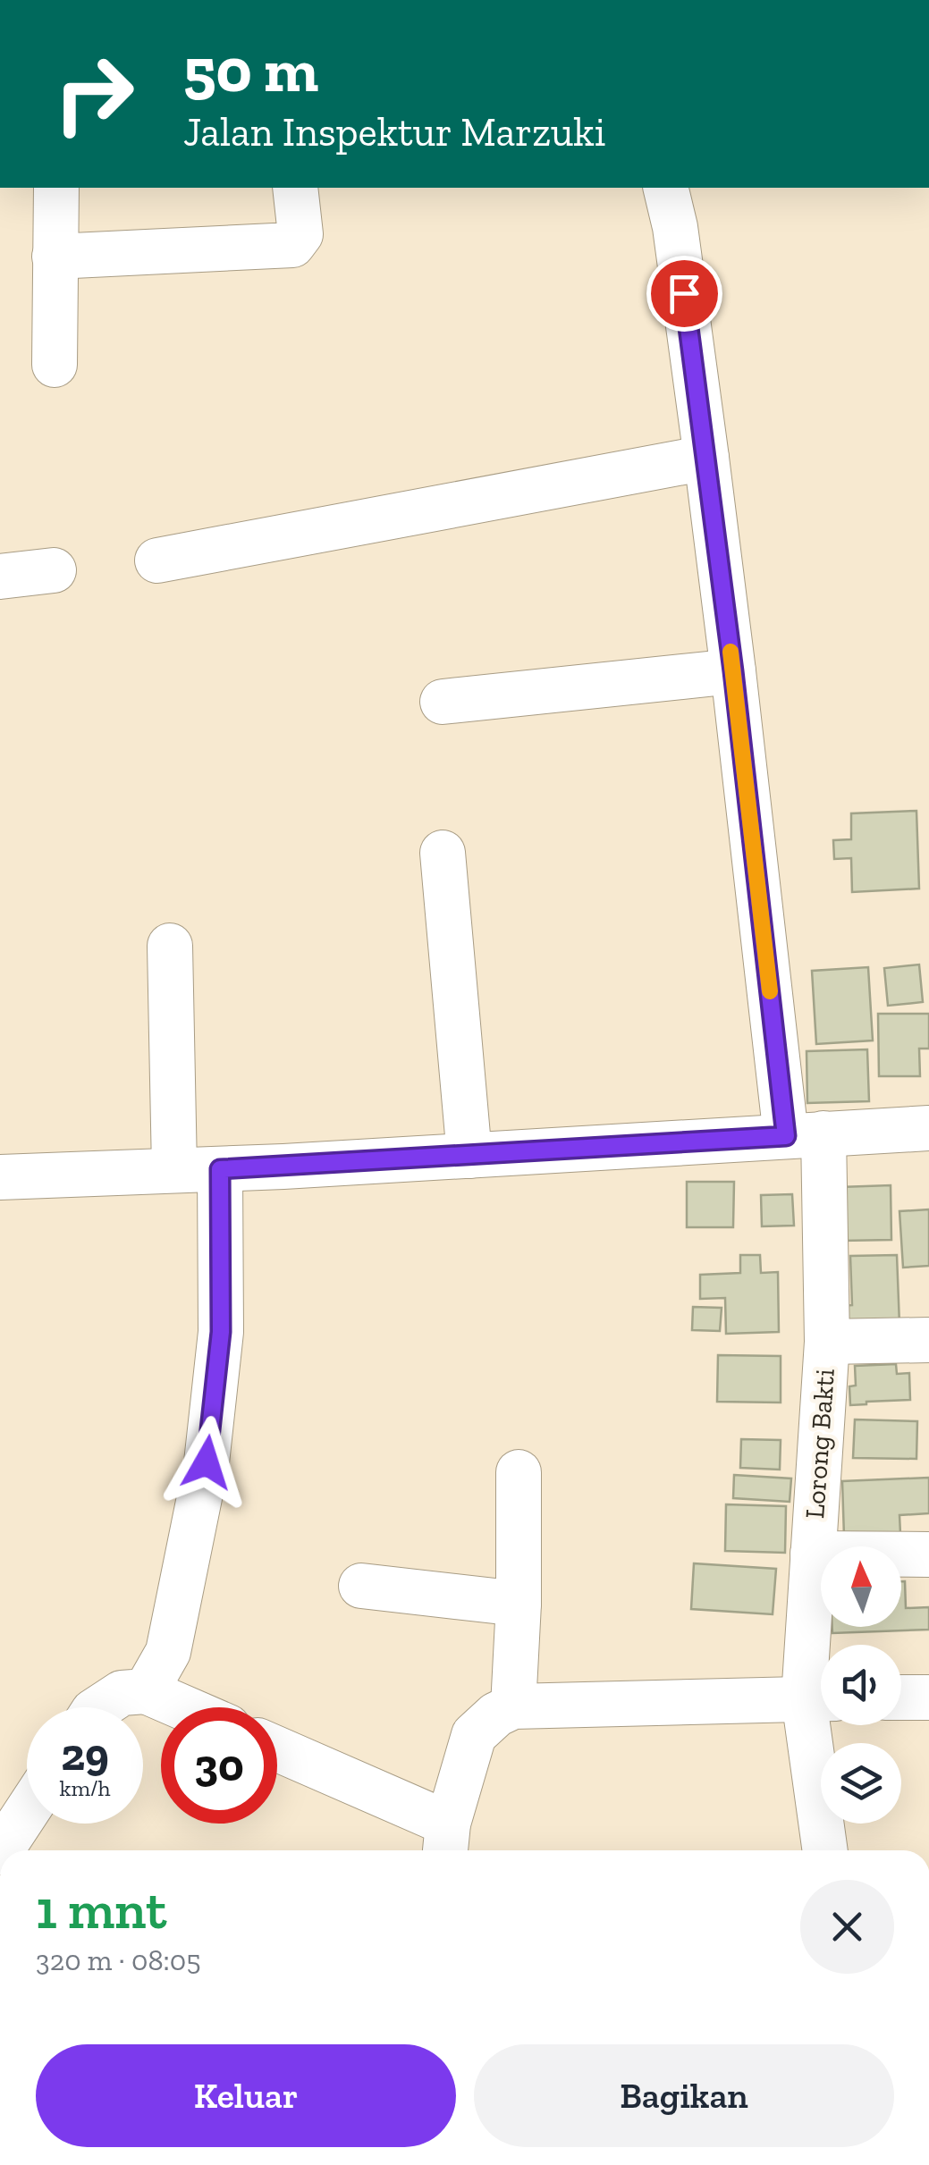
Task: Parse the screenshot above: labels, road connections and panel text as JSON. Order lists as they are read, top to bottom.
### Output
{
  "streets": {
    "street": ["Lorong Bakti"]
  },
  "north": "top",
  "page": {
    "turn": ["50 m", "Jalan Inspektur Marzuki"],
    "speed": "29 km/h",
    "limit": "30",
    "heading": ["1 mnt", "320 m · 08:05"],
    "buttons": ["Keluar", "Bagikan"]
  }
}
